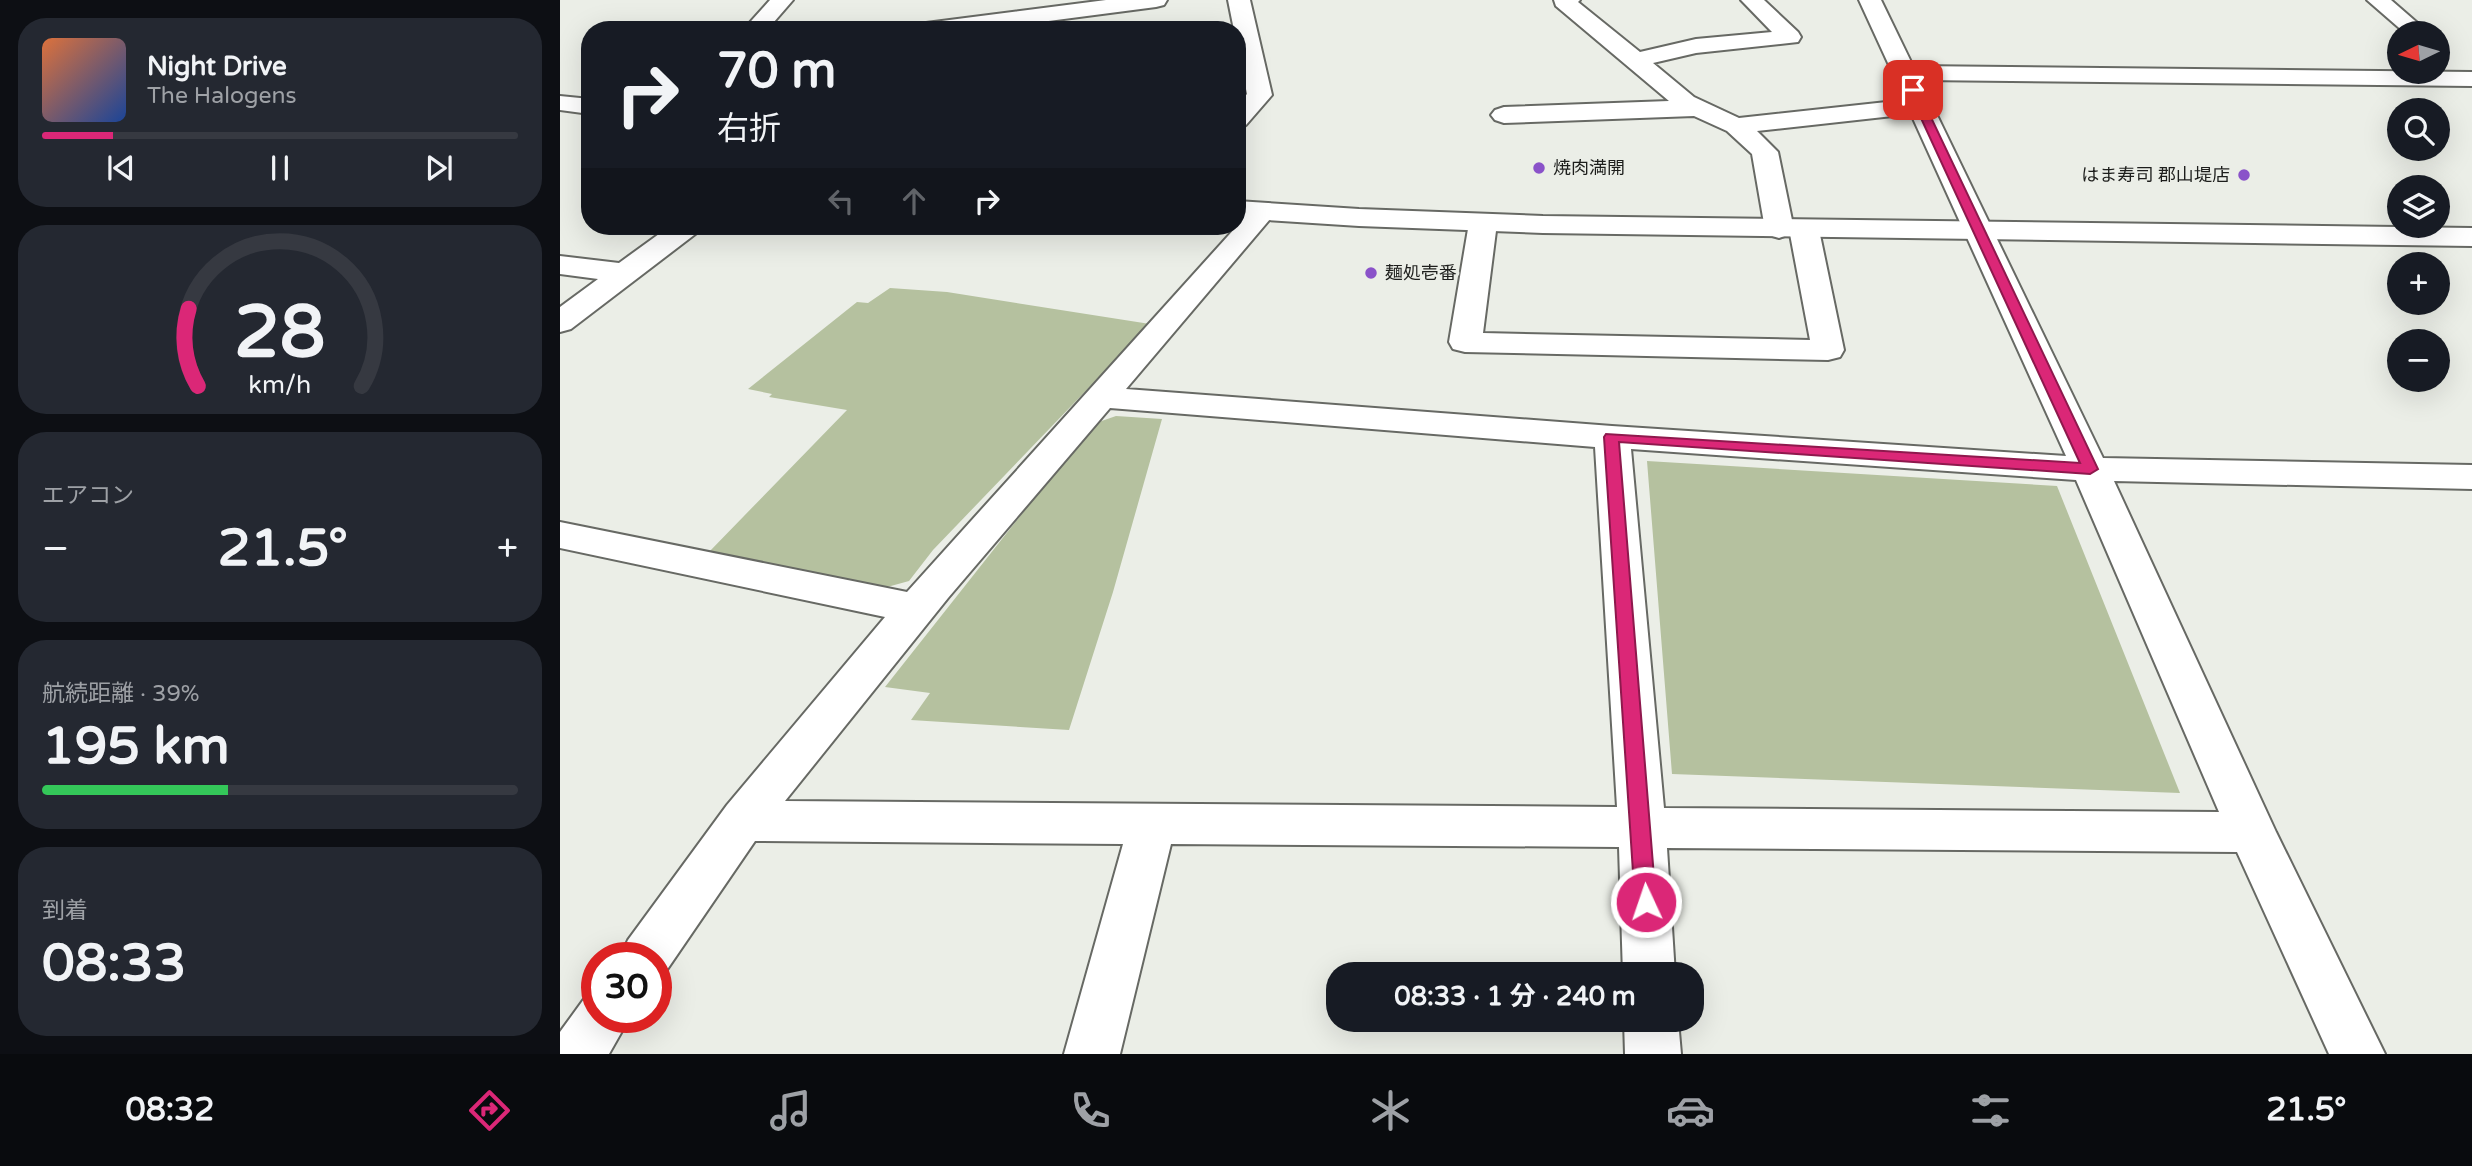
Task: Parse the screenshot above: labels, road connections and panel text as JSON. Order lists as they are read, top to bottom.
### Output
{
  "places": ["焼肉満開", "はま寿司 郡山堤店", "麺処壱番"],
  "north": "left",
  "page": {
    "map_buttons": ["+", "−"],
    "turn": ["70 m", "右折"],
    "song": ["Night Drive", "The Halogens"],
    "tile": [
      "エアコン",
      ["航続距離 · 39%", "195 km"],
      ["到着", "08:33"]
    ],
    "heat": ["−", "21.5°", "+"],
    "limit": "30",
    "trip": "08:33 · 1 分 · 240 m",
    "tabs": ["08:32", "21.5°"],
    "gauge": ["28", "km/h"]
  }
}
